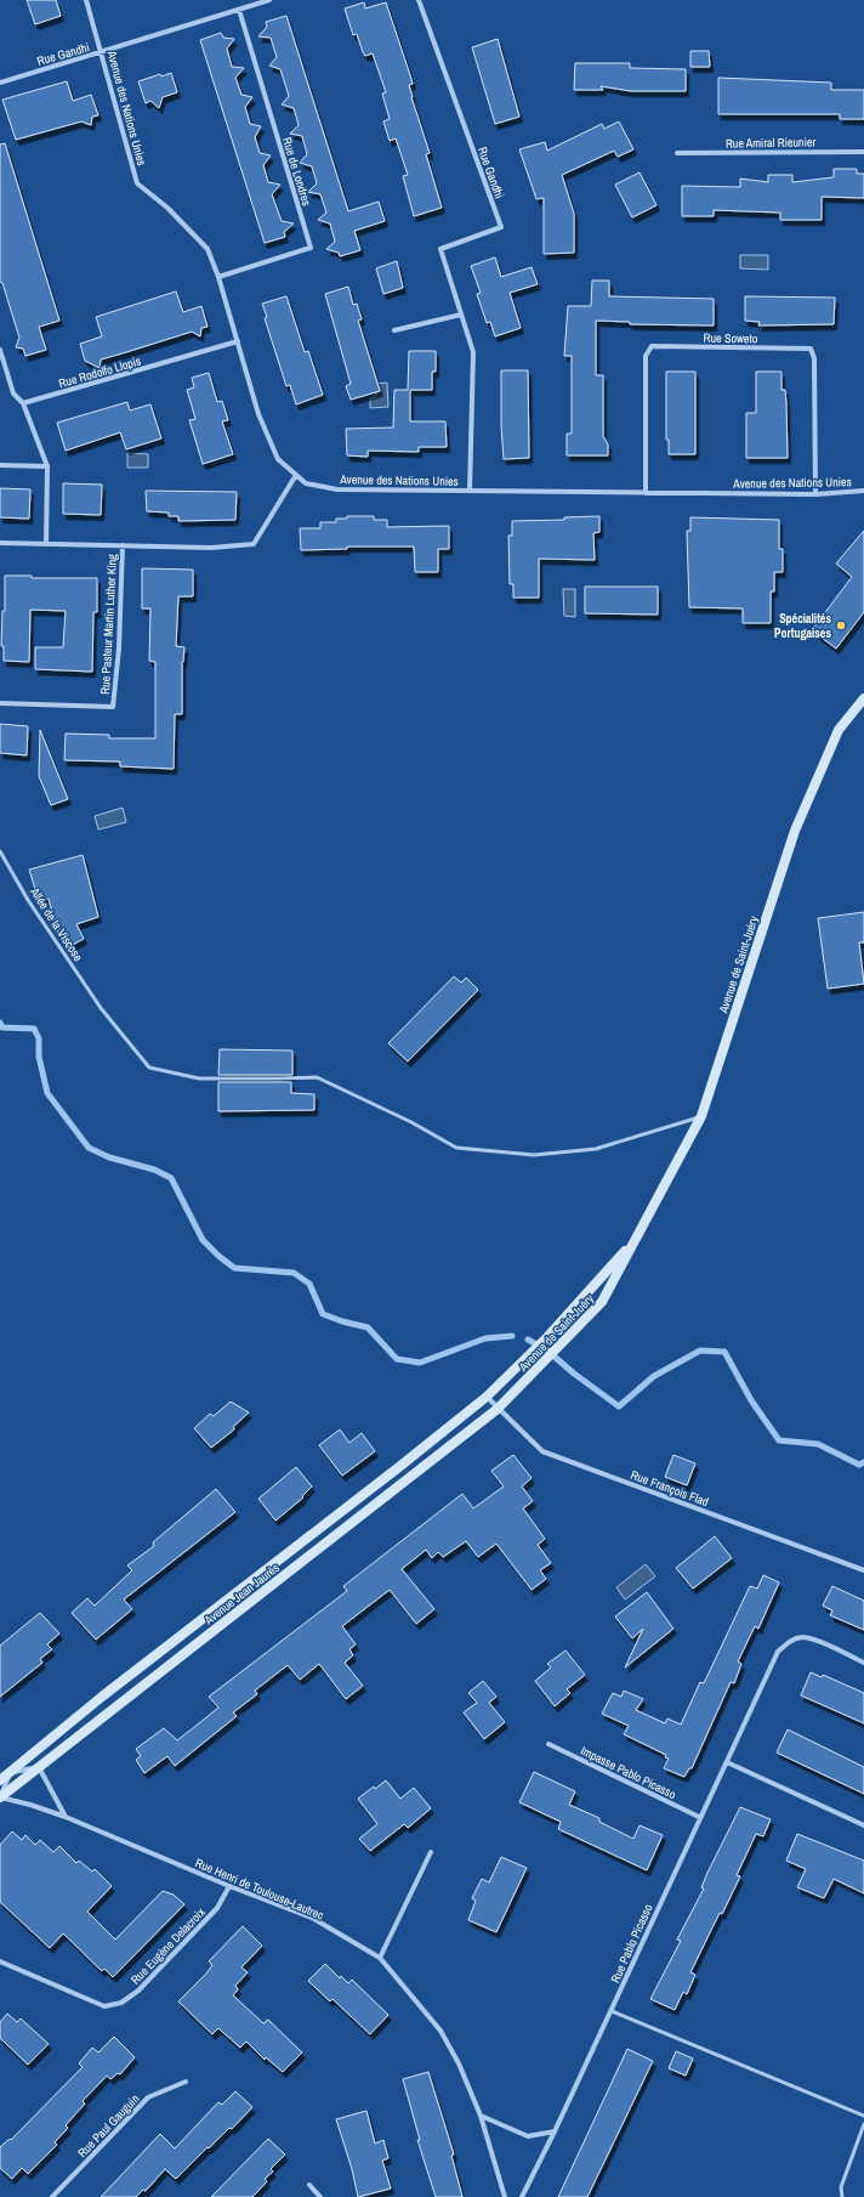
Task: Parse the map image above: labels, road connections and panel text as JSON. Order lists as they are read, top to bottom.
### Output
{
  "streets": {
    "main road": ["Avenue de Saint-Juéry", "Avenue Jean Jaurès"],
    "street": [
      "Rue Gandhi",
      "Avenue des Nations Unies",
      "Rue Amiral Rieunier",
      "Rue de Londres",
      "Rue Soweto",
      "Rue Rodolfo Llopis",
      "Rue Pasteur Martin Luther King",
      "Rue François Flad",
      "Impasse Pablo Picasso",
      "Rue Henri de Toulouse-Lautrec",
      "Rue Pablo Picasso",
      "Rue Eugène Delacroix",
      "Rue Paul Gauguin"
    ],
    "lane": ["Allée de la Viscose"]
  },
  "crossings": [
    ["Rue Gandhi", "Avenue des Nations Unies"],
    ["Rue Gandhi", "Rue de Londres"],
    ["Avenue des Nations Unies", "Rue de Londres"],
    ["Avenue des Nations Unies", "Rue Soweto"],
    ["Avenue des Nations Unies", "Rue Rodolfo Llopis"],
    ["Avenue des Nations Unies", "Rue Pasteur Martin Luther King"],
    ["Allée de la Viscose", "Avenue de Saint-Juéry"],
    ["Avenue de Saint-Juéry", "Rue François Flad"],
    ["Avenue de Saint-Juéry", "Avenue Jean Jaurès"],
    ["Rue François Flad", "Avenue Jean Jaurès"],
    ["Avenue Jean Jaurès", "Rue Henri de Toulouse-Lautrec"],
    ["Impasse Pablo Picasso", "Rue Pablo Picasso"],
    ["Rue Henri de Toulouse-Lautrec", "Rue Eugène Delacroix"]
  ],
  "places": ["Spécialités Portugaises"]
}
